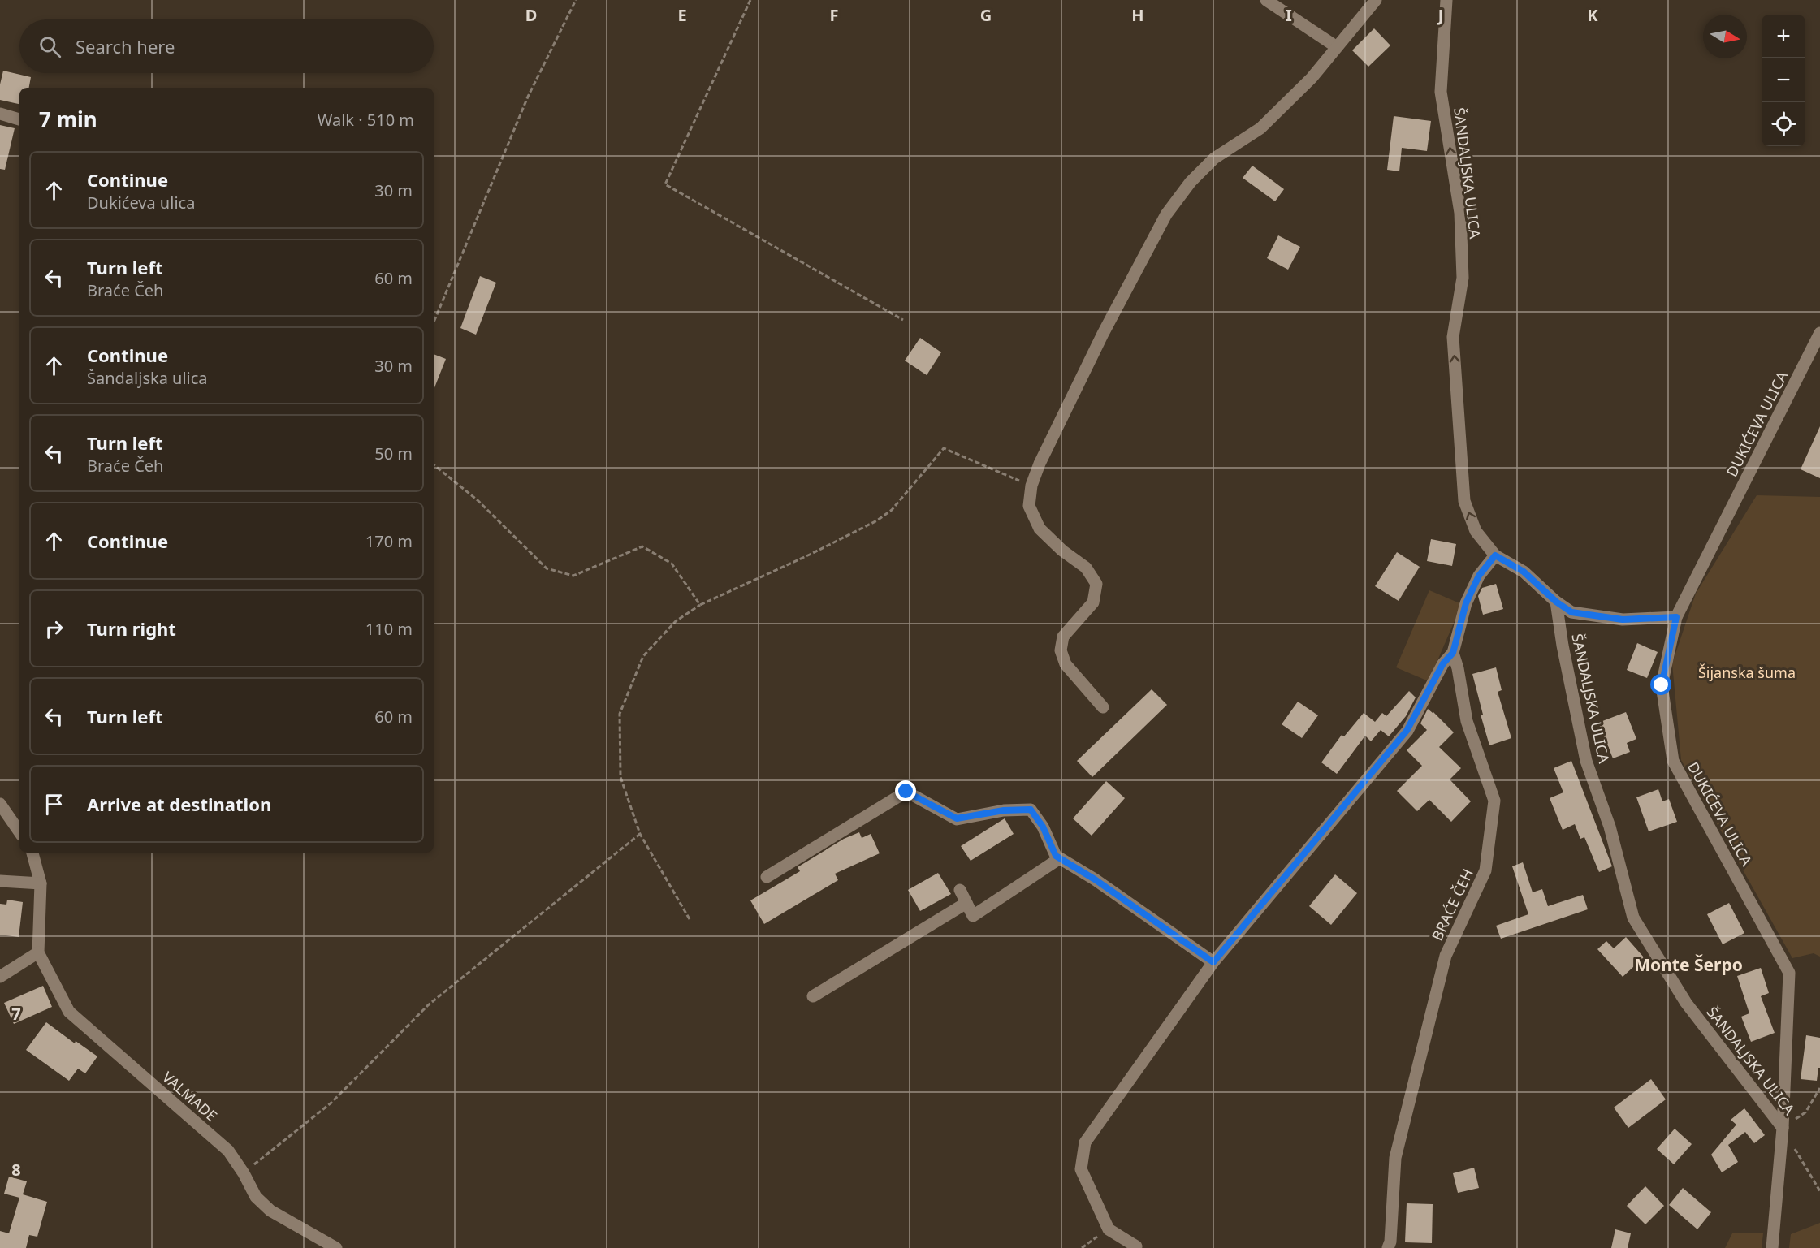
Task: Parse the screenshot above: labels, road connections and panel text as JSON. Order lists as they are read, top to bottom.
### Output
{
  "streets": {
    "street": [
      "ŠANDALJSKA ULICA",
      "DUKIĆEVA ULICA",
      "BRAĆE ČEH",
      "VALMADE"
    ]
  },
  "crossings": [
    ["ŠANDALJSKA ULICA", "DUKIĆEVA ULICA"],
    ["ŠANDALJSKA ULICA", "BRAĆE ČEH"]
  ],
  "one_way": ["ŠANDALJSKA ULICA"],
  "districts": ["Monte Šerpo"],
  "parks": ["Šijanska šuma"],
  "north": "right",
  "page": {
    "map_buttons": ["+", "−"],
    "search": "Search here",
    "heading": ["7 min", "Walk · 510 m"],
    "list": [
      ["Continue", "Dukićeva ulica", "30 m"],
      ["Turn left", "Braće Čeh", "60 m"],
      ["Continue", "Šandaljska ulica", "30 m"],
      ["Turn left", "Braće Čeh", "50 m"],
      ["Continue", "170 m"],
      ["Turn right", "110 m"],
      ["Turn left", "60 m"],
      "Arrive at destination"
    ]
  },
  "grid": {
    "columns": [
      "D",
      "E",
      "F",
      "G",
      "H",
      "I",
      "J",
      "K"
    ],
    "rows": ["7", "8"]
  }
}
